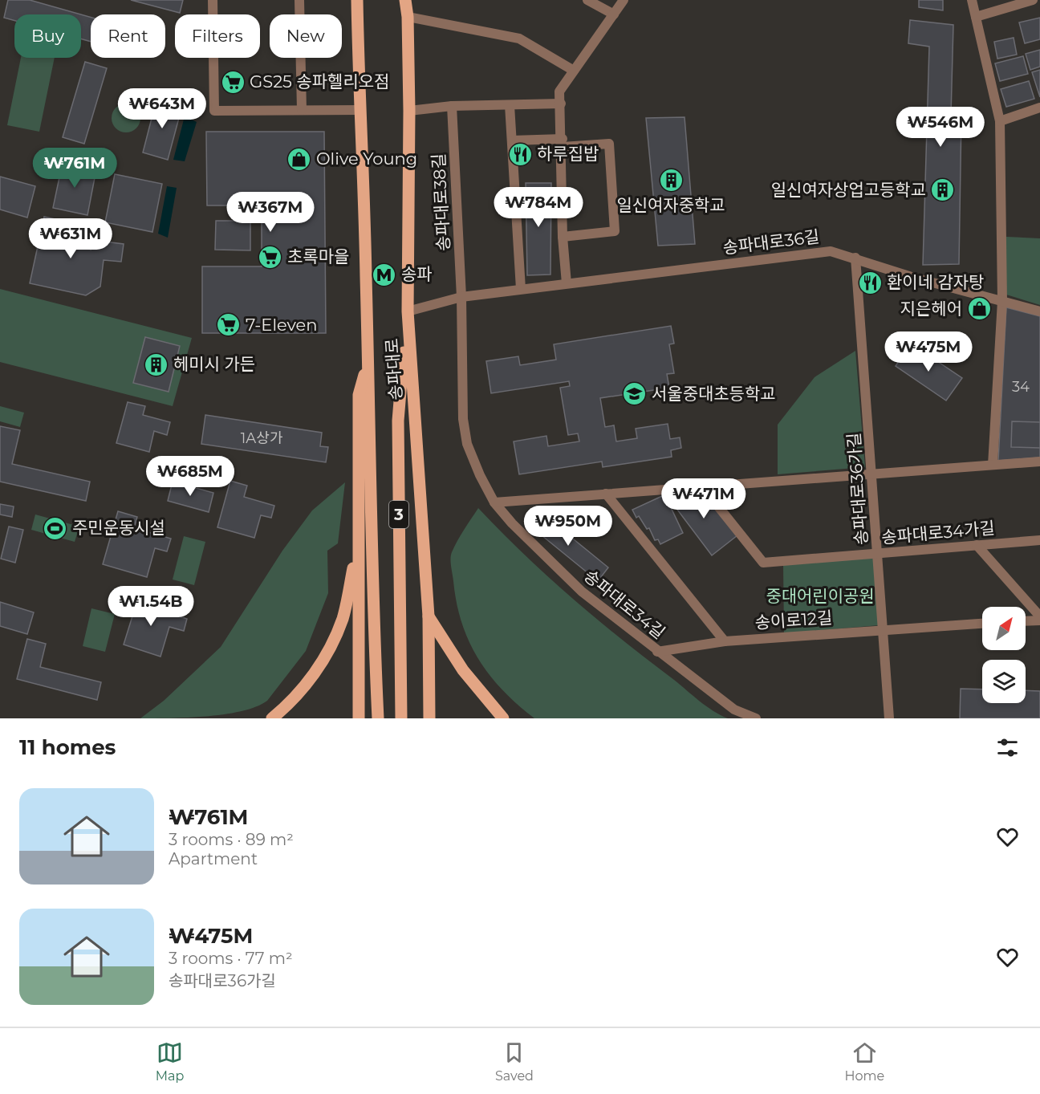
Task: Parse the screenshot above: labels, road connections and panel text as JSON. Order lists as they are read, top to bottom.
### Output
{
  "streets": {
    "main road": ["송파대로", "3"],
    "street": [
      "송파대로38길",
      "송파대로36길",
      "송파대로36가길",
      "송파대로34가길",
      "송파대로34길",
      "송이로12길"
    ]
  },
  "crossings": [
    ["송파대로38길", "송파대로36길"],
    ["송파대로38길", "송파대로34길"],
    ["송파대로36길", "송파대로"],
    ["송파대로36길", "송파대로36가길"],
    ["송파대로36길", "3"],
    ["송파대로36길", "송파대로34길"],
    ["송파대로", "3"],
    ["송파대로36가길", "송파대로34가길"],
    ["송파대로36가길", "송이로12길"],
    ["송파대로34길", "송이로12길"]
  ],
  "parks": ["중대어린이공원"],
  "places": {
    "supermarket": ["GS25 송파헬리오점", "초록마을", "7-Eleven"],
    "restaurant": ["하루집밥", "환이네 감자탕"],
    "shop": ["Olive Young", "지은헤어"],
    "building": ["일신여자중학교", "일신여자상업고등학교", "헤미시 가든"],
    "metro station": ["송파"],
    "school or university": ["서울중대초등학교"],
    "sports": ["주민운동시설"]
  },
  "house_numbers": ["34", "1A상가"],
  "north": "top right",
  "page": {
    "chip": [
      "Buy",
      "Rent",
      "Filters",
      "New"
    ],
    "price": [
      "₩643M",
      "₩546M",
      "₩761M",
      "₩784M",
      "₩367M",
      "₩631M",
      "₩475M",
      "₩685M",
      "₩471M",
      "₩950M",
      "₩1.54B"
    ],
    "heading": "11 homes",
    "list": [
      {
        "name": "₩761M",
        "note": "3 rooms · 89 m² · Apartment"
      },
      {
        "name": "₩475M",
        "note": "3 rooms · 77 m² · 송파대로36가길"
      }
    ],
    "tabs": ["Map", "Saved", "Home"]
  }
}
